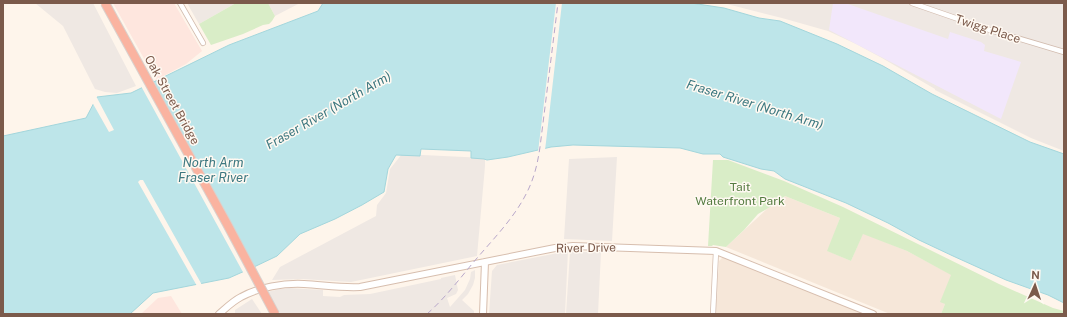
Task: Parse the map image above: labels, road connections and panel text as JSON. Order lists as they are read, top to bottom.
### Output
{
  "streets": {
    "highway": ["Oak Street Bridge"],
    "street": ["Twigg Place", "River Drive"]
  },
  "water": ["Fraser River (North Arm)", "North Arm Fraser River"],
  "parks": ["Tait Waterfront Park"],
  "north": "top"
}
